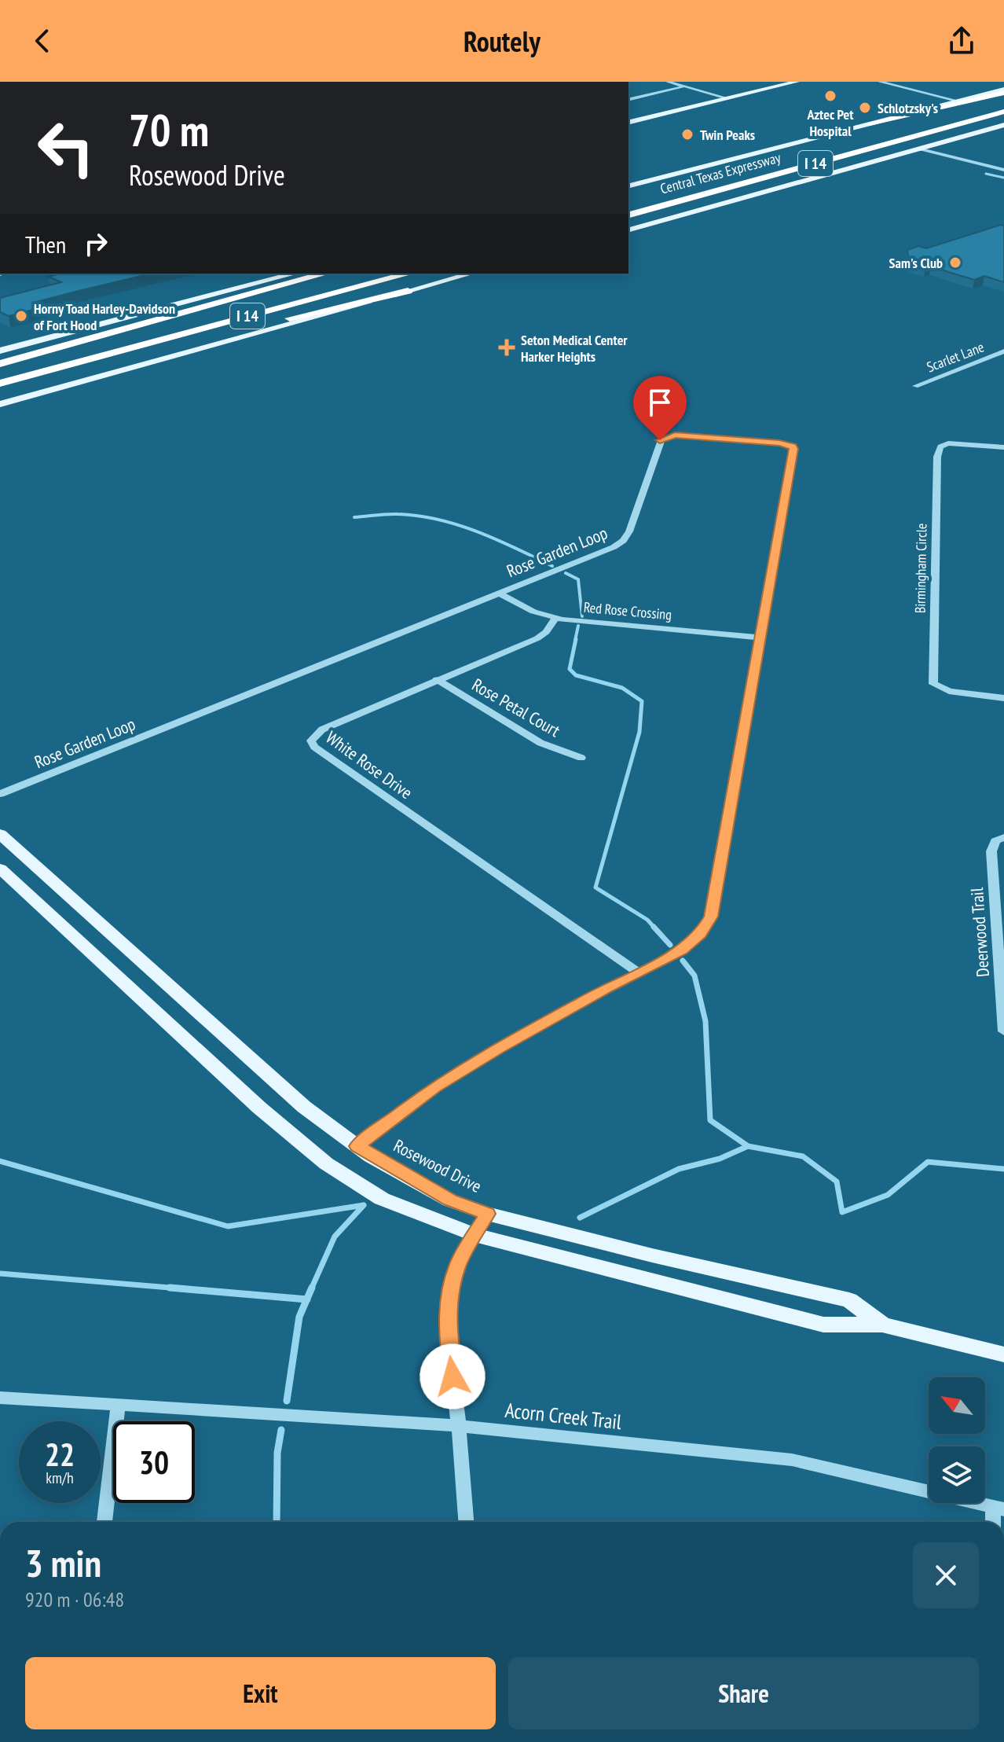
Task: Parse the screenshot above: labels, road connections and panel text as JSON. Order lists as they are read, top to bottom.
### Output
{
  "streets": {
    "highway": ["I 14", "Central Texas Expressway"],
    "main road": ["Rosewood Drive"],
    "street": [
      "Scarlet Lane",
      "Rose Garden Loop",
      "Birmingham Circle",
      "Red Rose Crossing",
      "Rose Petal Court",
      "White Rose Drive",
      "Deerwood Trail",
      "Acorn Creek Trail"
    ]
  },
  "crossings": [
    ["Rose Garden Loop", "Red Rose Crossing"],
    ["Rose Garden Loop", "White Rose Drive"],
    ["Rose Garden Loop", "Rosewood Drive"],
    ["Red Rose Crossing", "White Rose Drive"],
    ["Rose Petal Court", "White Rose Drive"]
  ],
  "places": {
    "other": [
      "Aztec Pet Hospital",
      "Schlotzsky's",
      "Twin Peaks",
      "Sam's Club",
      "Horny Toad Harley-Davidson of Fort Hood"
    ],
    "health": ["Seton Medical Center Harker Heights"]
  },
  "north": "top left",
  "page": {
    "header": "Routely",
    "turn": ["70 m", "Rosewood Drive"],
    "then": "Then",
    "speed": "22 km/h",
    "limit": "30",
    "heading": ["3 min", "920 m · 06:48"],
    "buttons": ["Exit", "Share"]
  }
}
